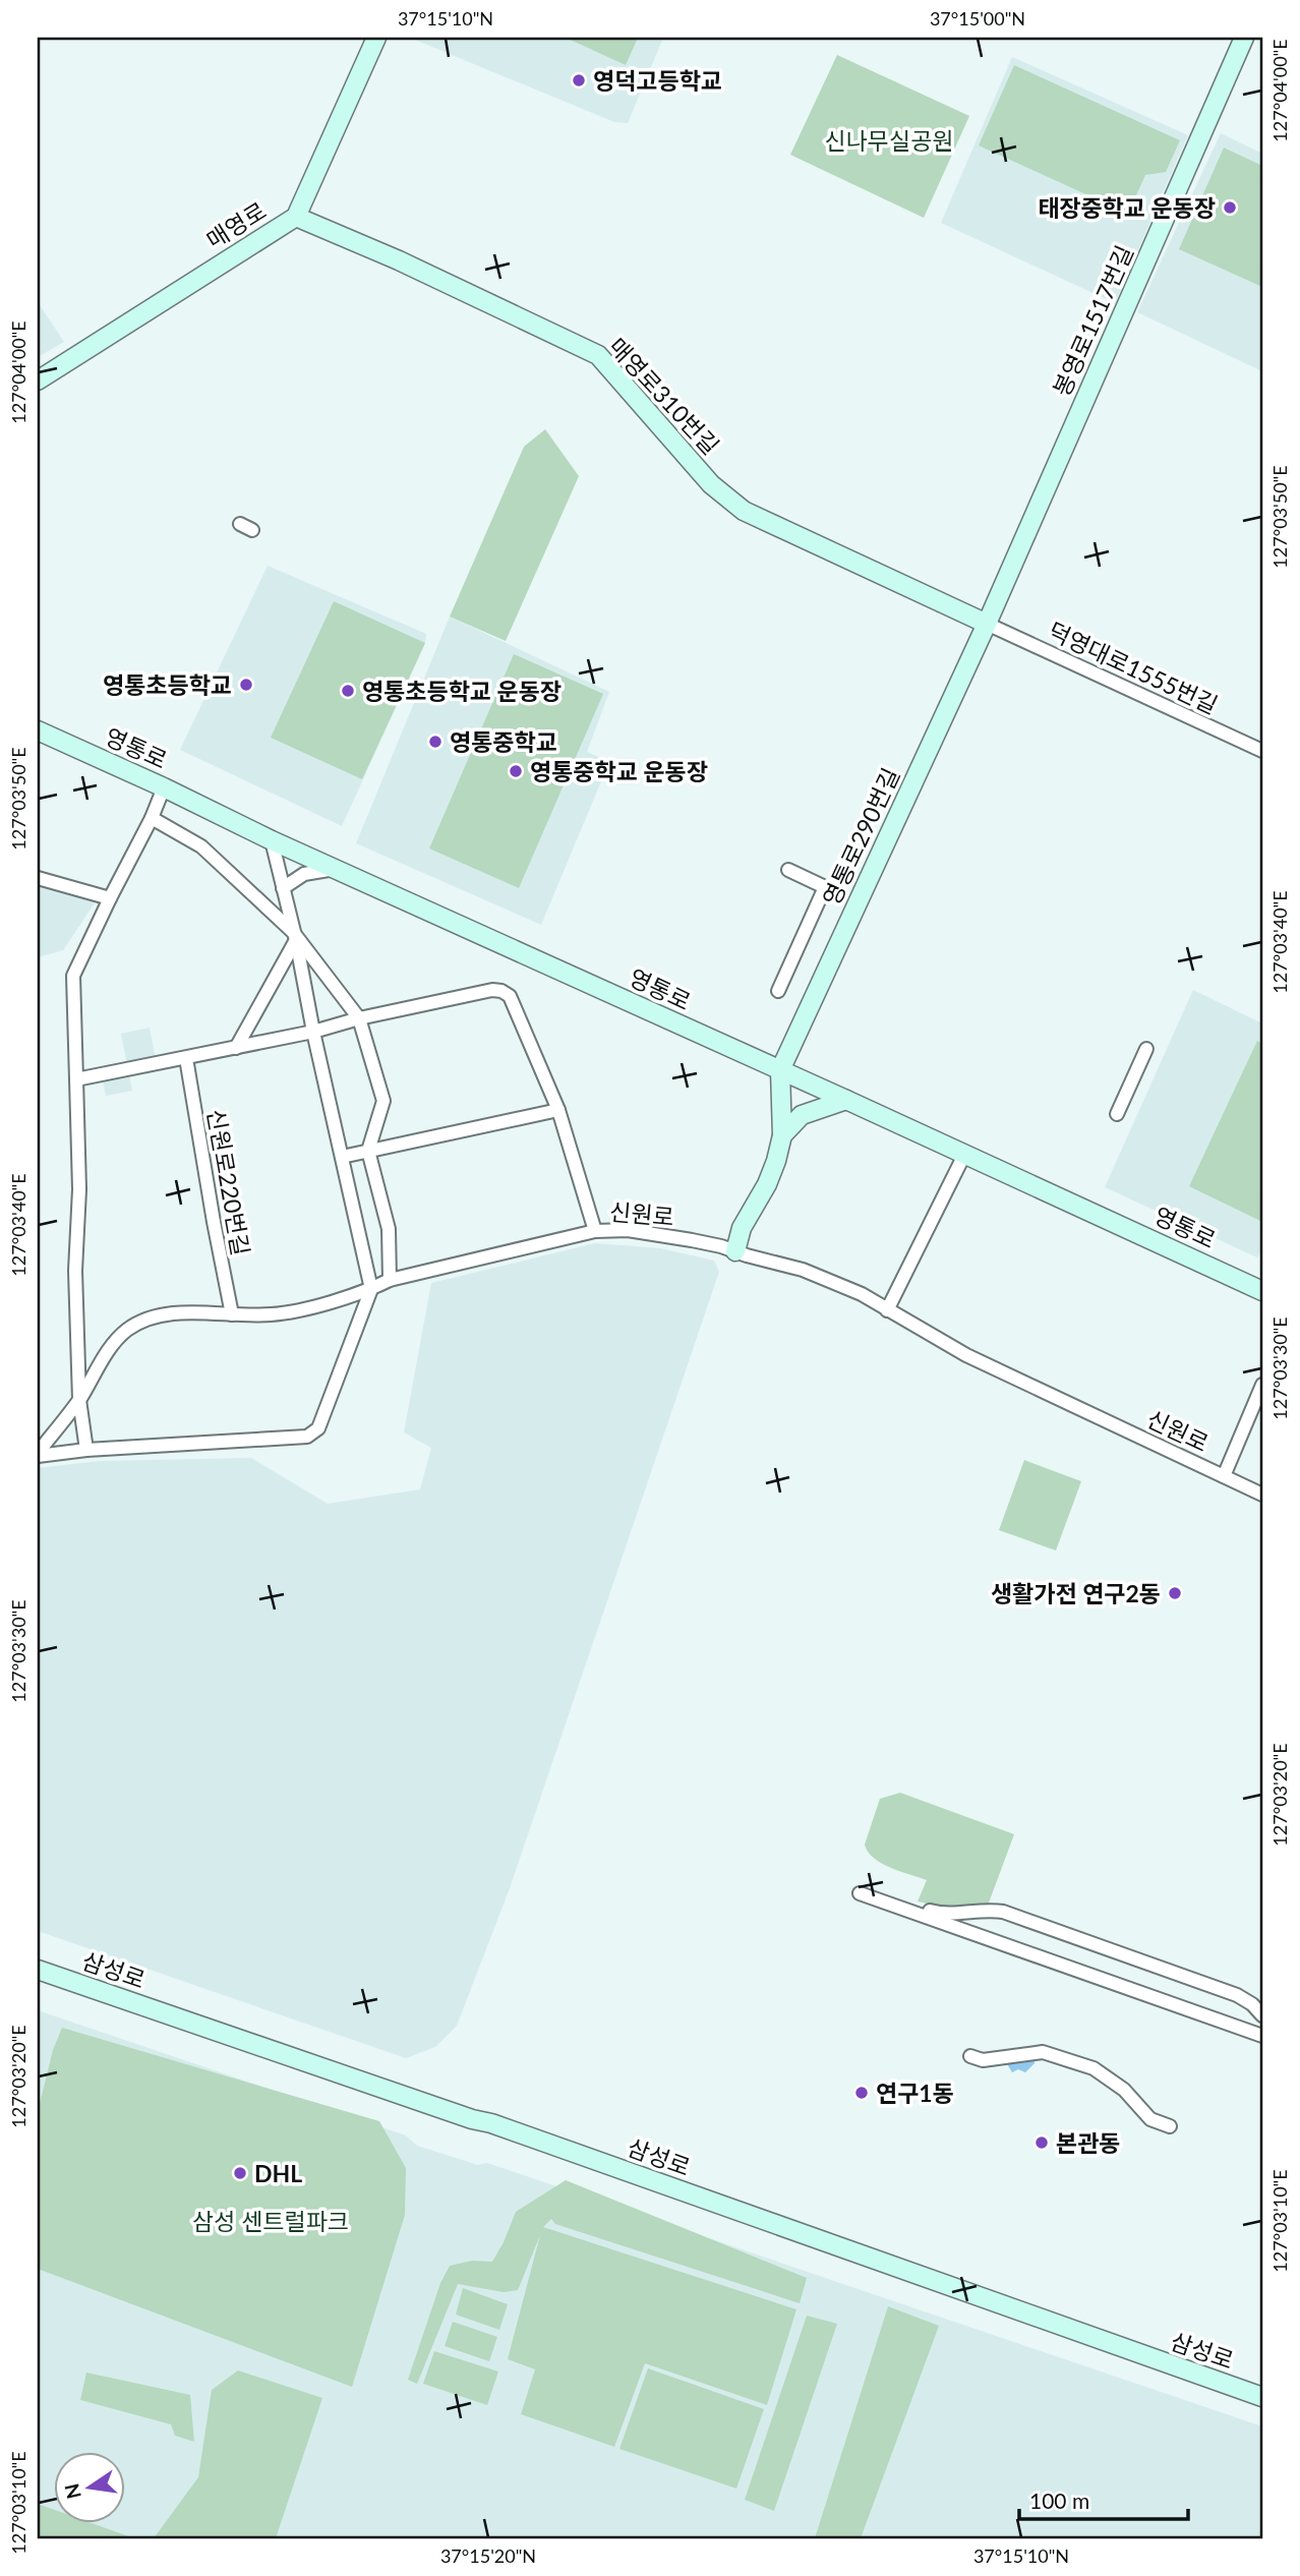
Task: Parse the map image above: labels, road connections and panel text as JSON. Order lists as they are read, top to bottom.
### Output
{
  "streets": {
    "street": [
      "매영로",
      "봉영로1517번길",
      "매영로310번길",
      "덕영대로1555번길",
      "영통로",
      "영통로290번길",
      "신원로220번길",
      "신원로",
      "삼성로"
    ]
  },
  "crossings": [
    ["매영로", "매영로310번길"],
    ["봉영로1517번길", "매영로310번길"],
    ["봉영로1517번길", "덕영대로1555번길"],
    ["봉영로1517번길", "영통로290번길"],
    ["매영로310번길", "덕영대로1555번길"],
    ["매영로310번길", "영통로290번길"],
    ["덕영대로1555번길", "영통로290번길"],
    ["영통로", "영통로290번길"],
    ["신원로220번길", "신원로"]
  ],
  "parks": ["신나무실공원", "삼성 센트럴파크"],
  "places": [
    "영덕고등학교",
    "태장중학교 운동장",
    "영통초등학교",
    "영통초등학교 운동장",
    "영통중학교",
    "영통중학교 운동장",
    "생활가전 연구2동",
    "연구1동",
    "본관동",
    "DHL"
  ],
  "scale_bar": "100 m",
  "north": "left",
  "coordinates": [
    "37°15'10\"N",
    "37°15'00\"N",
    "127°04'00\"E",
    "127°03'50\"E",
    "127°03'40\"E",
    "127°03'30\"E",
    "127°03'20\"E",
    "127°03'10\"E",
    "37°15'20\"N"
  ]
}
